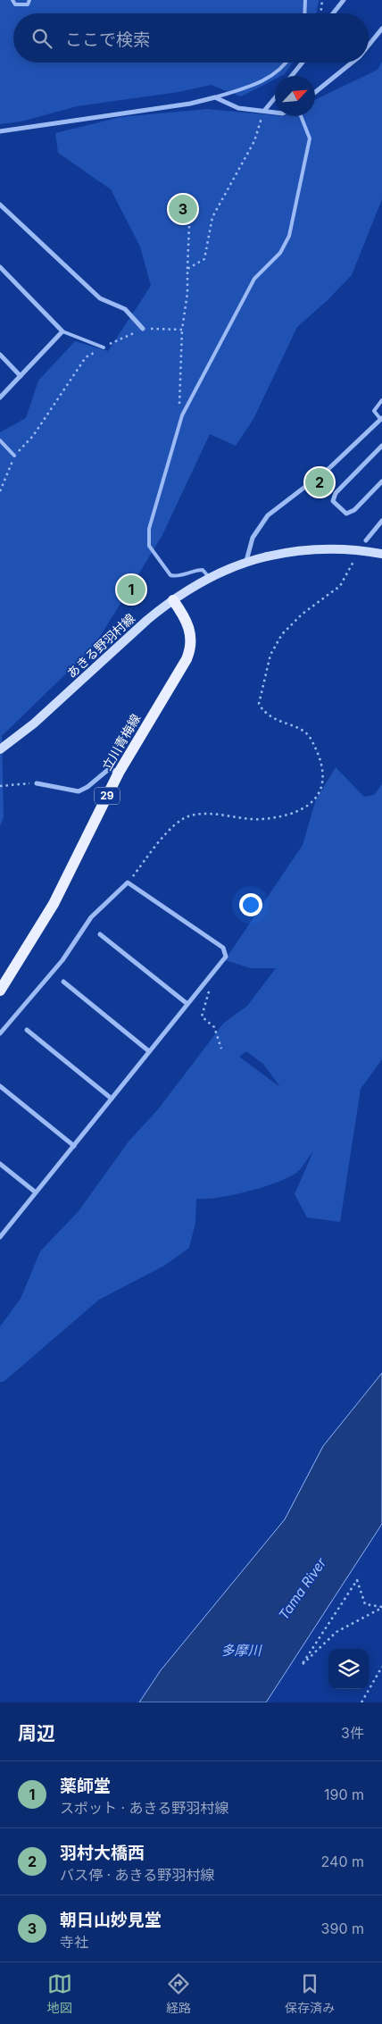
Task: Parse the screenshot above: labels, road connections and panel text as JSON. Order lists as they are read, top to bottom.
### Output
{
  "streets": {
    "main road": ["あきる野羽村線", "立川青梅線", "29"]
  },
  "crossings": [
    ["あきる野羽村線", "立川青梅線"]
  ],
  "water": ["Tama River", "多摩川"],
  "north": "top right",
  "page": {
    "search": "ここで検索",
    "pins": ["3", "2", "1"],
    "heading": ["周辺", "3件"],
    "list": [
      {
        "mark": "1",
        "name": "薬師堂",
        "note": "スポット · あきる野羽村線",
        "value": "190 m"
      },
      {
        "mark": "2",
        "name": "羽村大橋西",
        "note": "バス停 · あきる野羽村線",
        "value": "240 m"
      },
      {
        "mark": "3",
        "name": "朝日山妙見堂",
        "note": "寺社",
        "value": "390 m"
      }
    ],
    "nav": ["地図", "経路", "保存済み"]
  }
}
